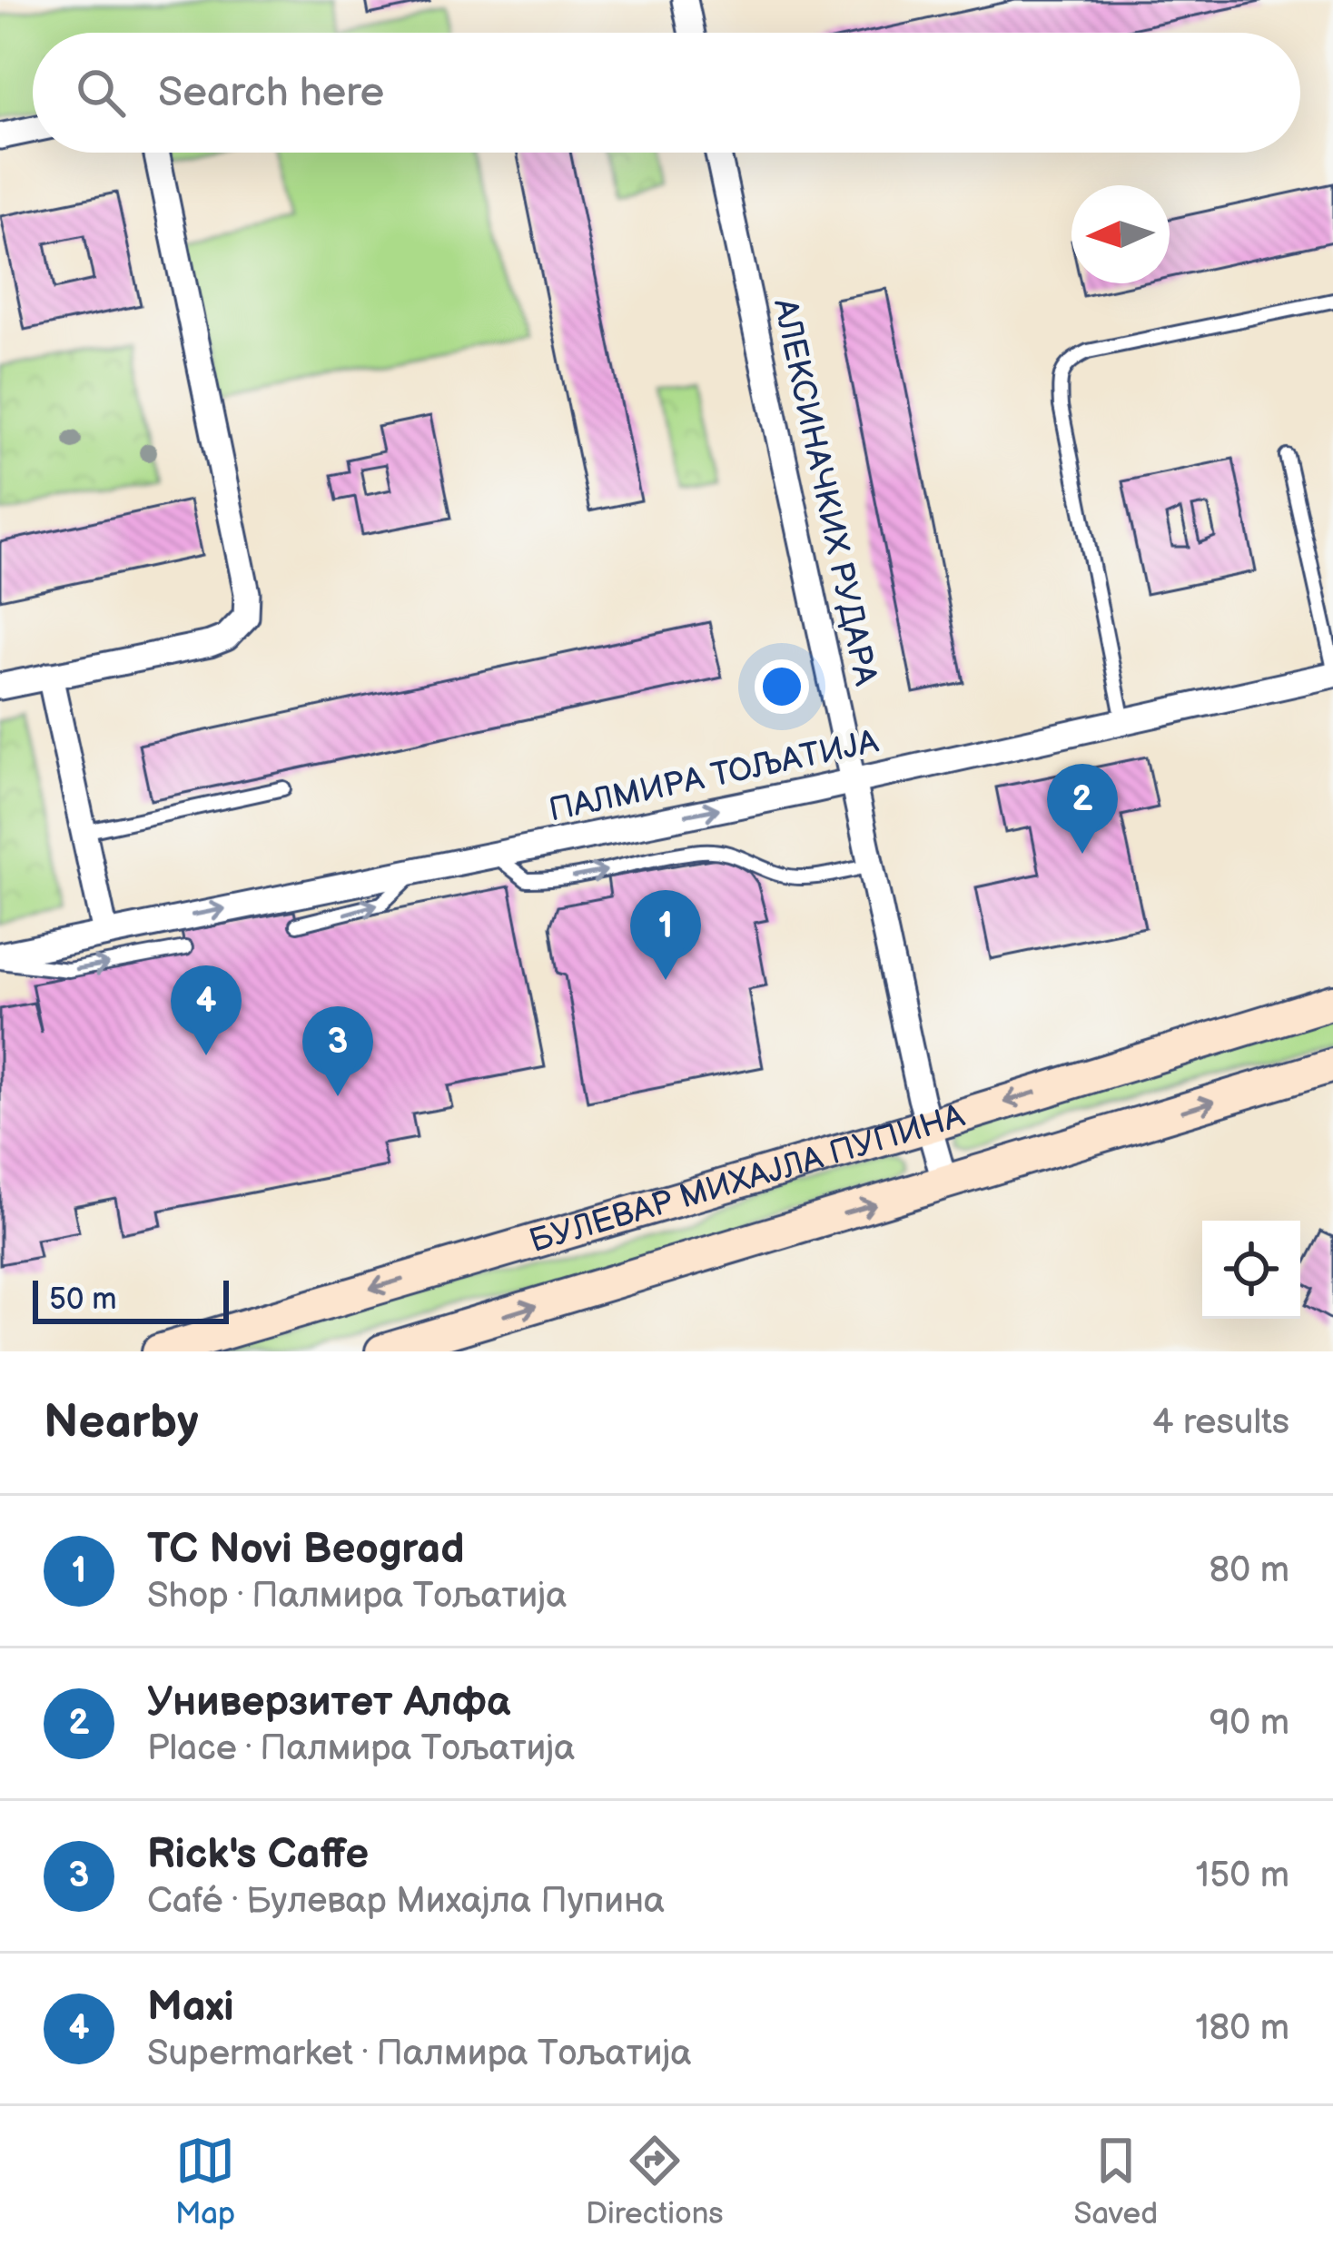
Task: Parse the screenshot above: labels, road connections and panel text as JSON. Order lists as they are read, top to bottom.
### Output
{
  "streets": {
    "main road": ["БУЛЕВАР МИХАЈЛА ПУПИНА"],
    "street": ["АЛЕКСИНАЧКИХ РУДАРА", "ПАЛМИРА ТОЉАТИЈА"]
  },
  "crossings": [
    ["АЛЕКСИНАЧКИХ РУДАРА", "ПАЛМИРА ТОЉАТИЈА"],
    ["АЛЕКСИНАЧКИХ РУДАРА", "БУЛЕВАР МИХАЈЛА ПУПИНА"]
  ],
  "one_way": ["ПАЛМИРА ТОЉАТИЈА"],
  "scale_bar": "50 m",
  "north": "left",
  "page": {
    "search": "Search here",
    "pins": [
      "2",
      "1",
      "4",
      "3"
    ],
    "scale": "50 m",
    "heading": ["Nearby", "4 results"],
    "list": [
      {
        "mark": "1",
        "name": "TC Novi Beograd",
        "note": "Shop · Палмира Тољатија",
        "value": "80 m"
      },
      {
        "mark": "2",
        "name": "Универзитет Алфа",
        "note": "Place · Палмира Тољатија",
        "value": "90 m"
      },
      {
        "mark": "3",
        "name": "Rick's Caffe",
        "note": "Café · Булевар Михајла Пупина",
        "value": "150 m"
      },
      {
        "mark": "4",
        "name": "Maxi",
        "note": "Supermarket · Палмира Тољатија",
        "value": "180 m"
      }
    ],
    "nav": ["Map", "Directions", "Saved"]
  }
}
